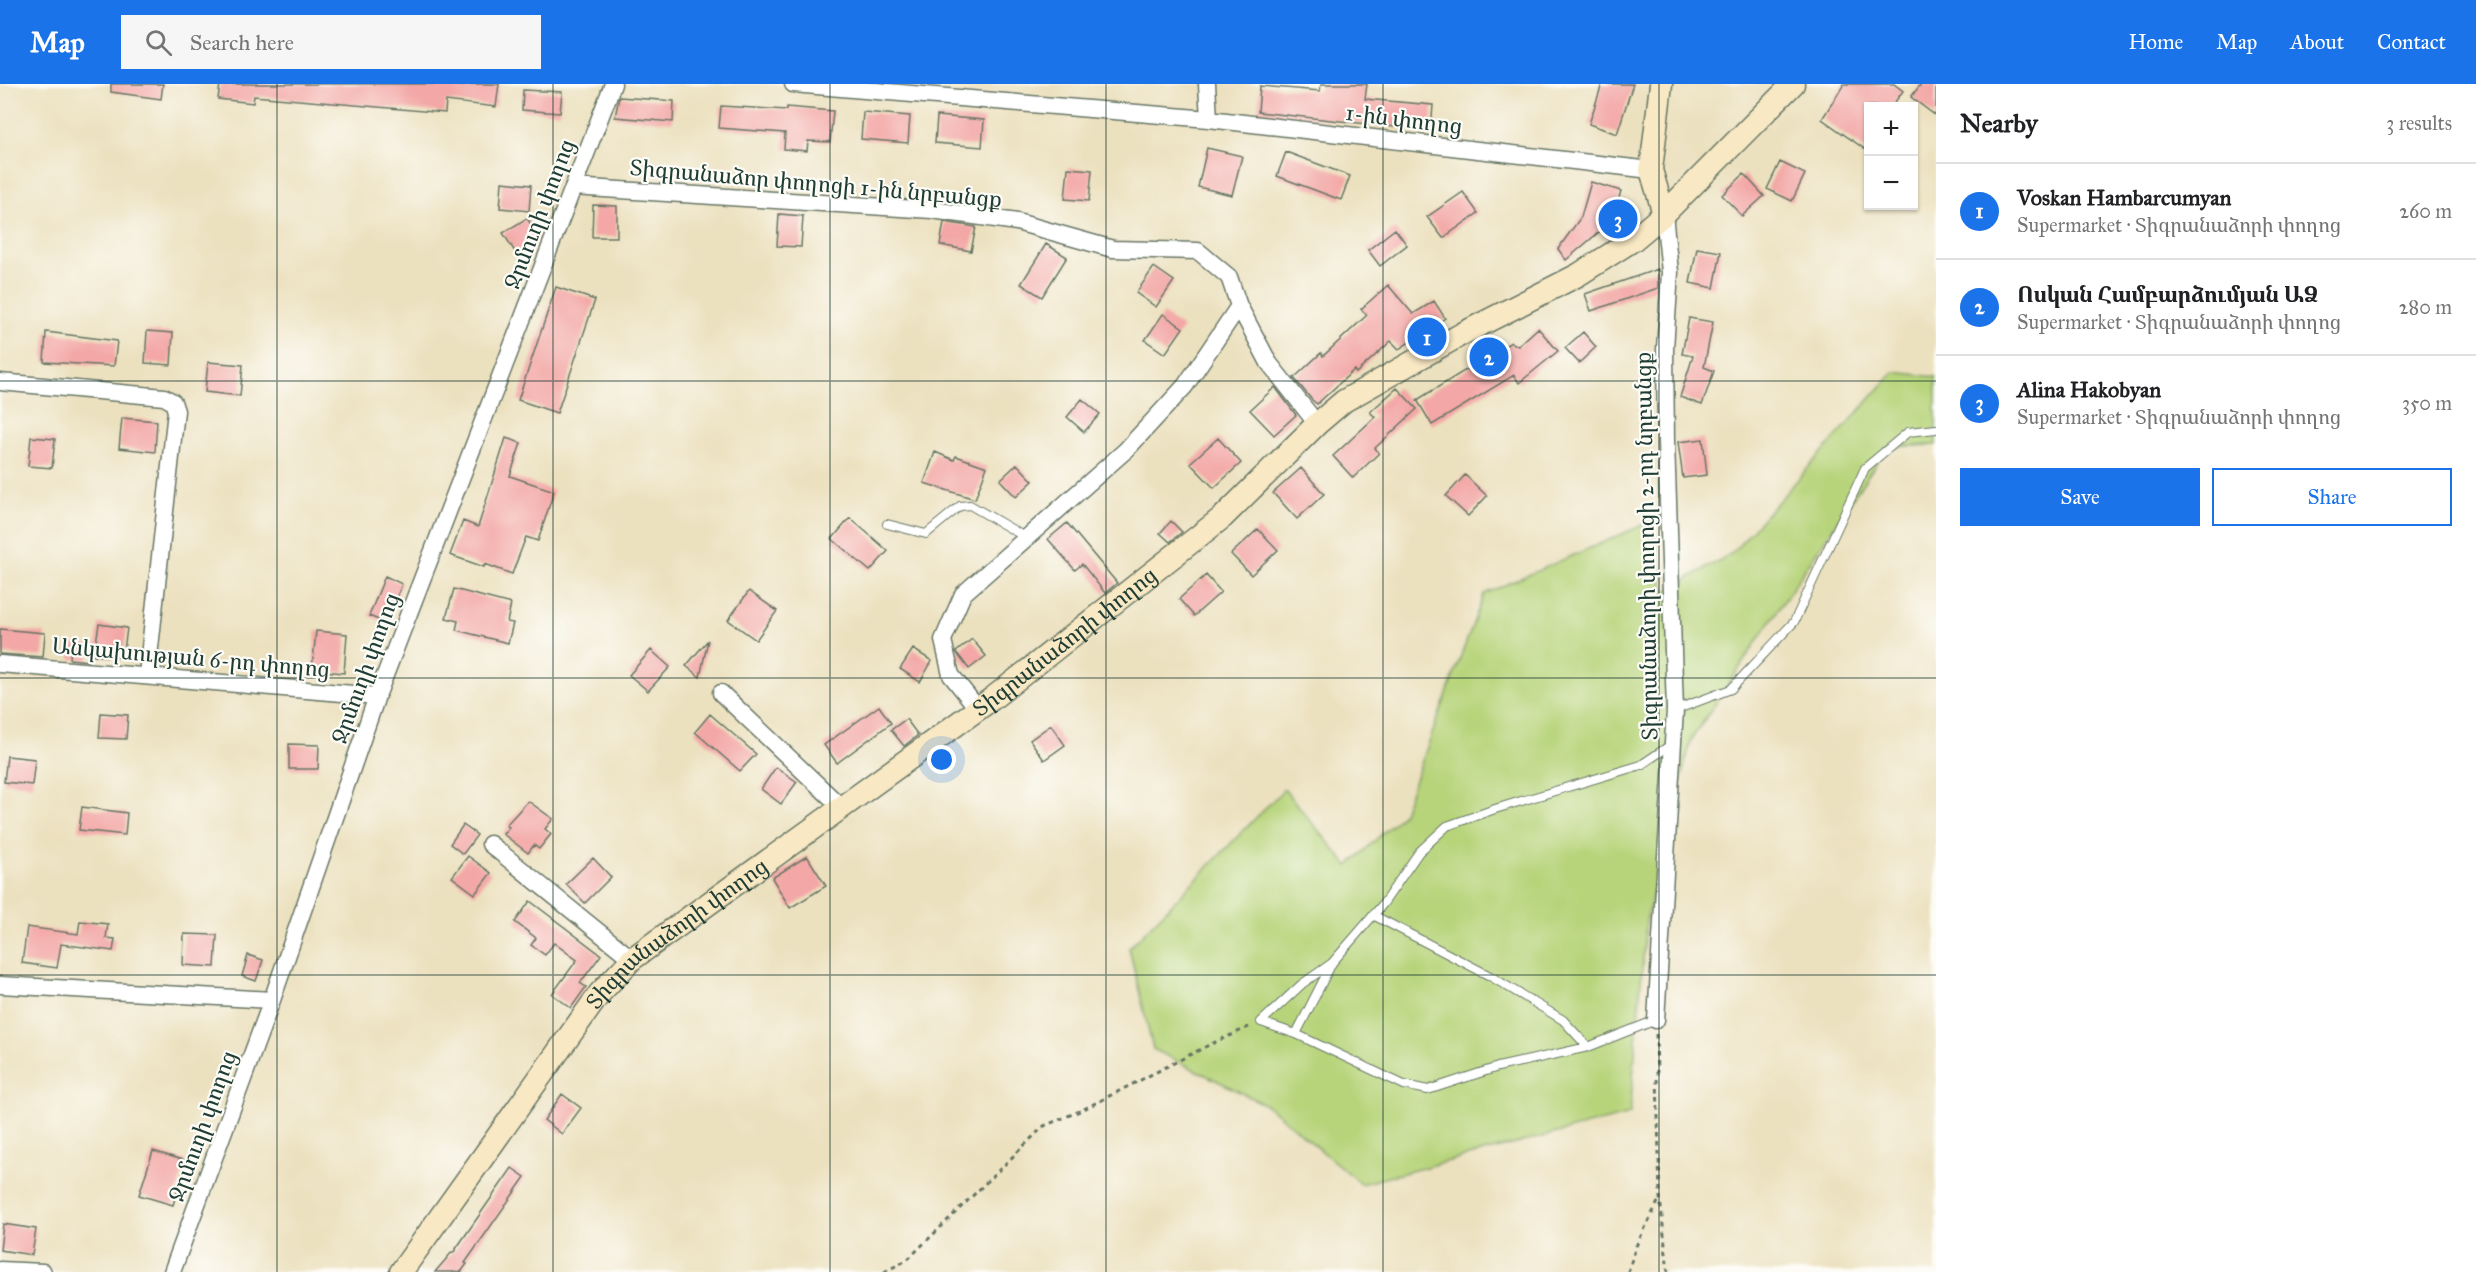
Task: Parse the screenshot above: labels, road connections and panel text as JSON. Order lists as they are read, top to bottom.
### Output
{
  "streets": {
    "main road": ["Տիգրանաձորի փողոց"],
    "street": [
      "1-ին փողոց",
      "Տիգրանաձոր փողոցի 1-ին նրբանցք",
      "Ջրմուղի փողոց",
      "Տիգրանաձորի փողոցի 2-րդ նրբանցք",
      "Անկախության 6-րդ փողոց"
    ]
  },
  "crossings": [
    ["Տիգրանաձոր փողոցի 1-ին նրբանցք", "Ջրմուղի փողոց"],
    ["Տիգրանաձոր փողոցի 1-ին նրբանցք", "Տիգրանաձորի փողոց"],
    ["Ջրմուղի փողոց", "Անկախության 6-րդ փողոց"],
    ["Տիգրանաձորի փողոցի 2-րդ նրբանցք", "Տիգրանաձորի փողոց"]
  ],
  "page": {
    "header": "Map",
    "search": "Search here",
    "nav": [
      "Home",
      "Map",
      "About",
      "Contact"
    ],
    "heading": ["Nearby", "3 results"],
    "map_buttons": ["+", "−"],
    "list": [
      {
        "mark": "1",
        "name": "Voskan Hambarcumyan",
        "note": "Supermarket · Տիգրանաձորի փողոց",
        "value": "260 m"
      },
      {
        "mark": "2",
        "name": "Ոսկան Համբարձումյան ԱՁ",
        "note": "Supermarket · Տիգրանաձորի փողոց",
        "value": "280 m"
      },
      {
        "mark": "3",
        "name": "Alina Hakobyan",
        "note": "Supermarket · Տիգրանաձորի փողոց",
        "value": "350 m"
      }
    ],
    "pins": ["3", "1", "2"],
    "buttons": ["Save", "Share"]
  }
}
